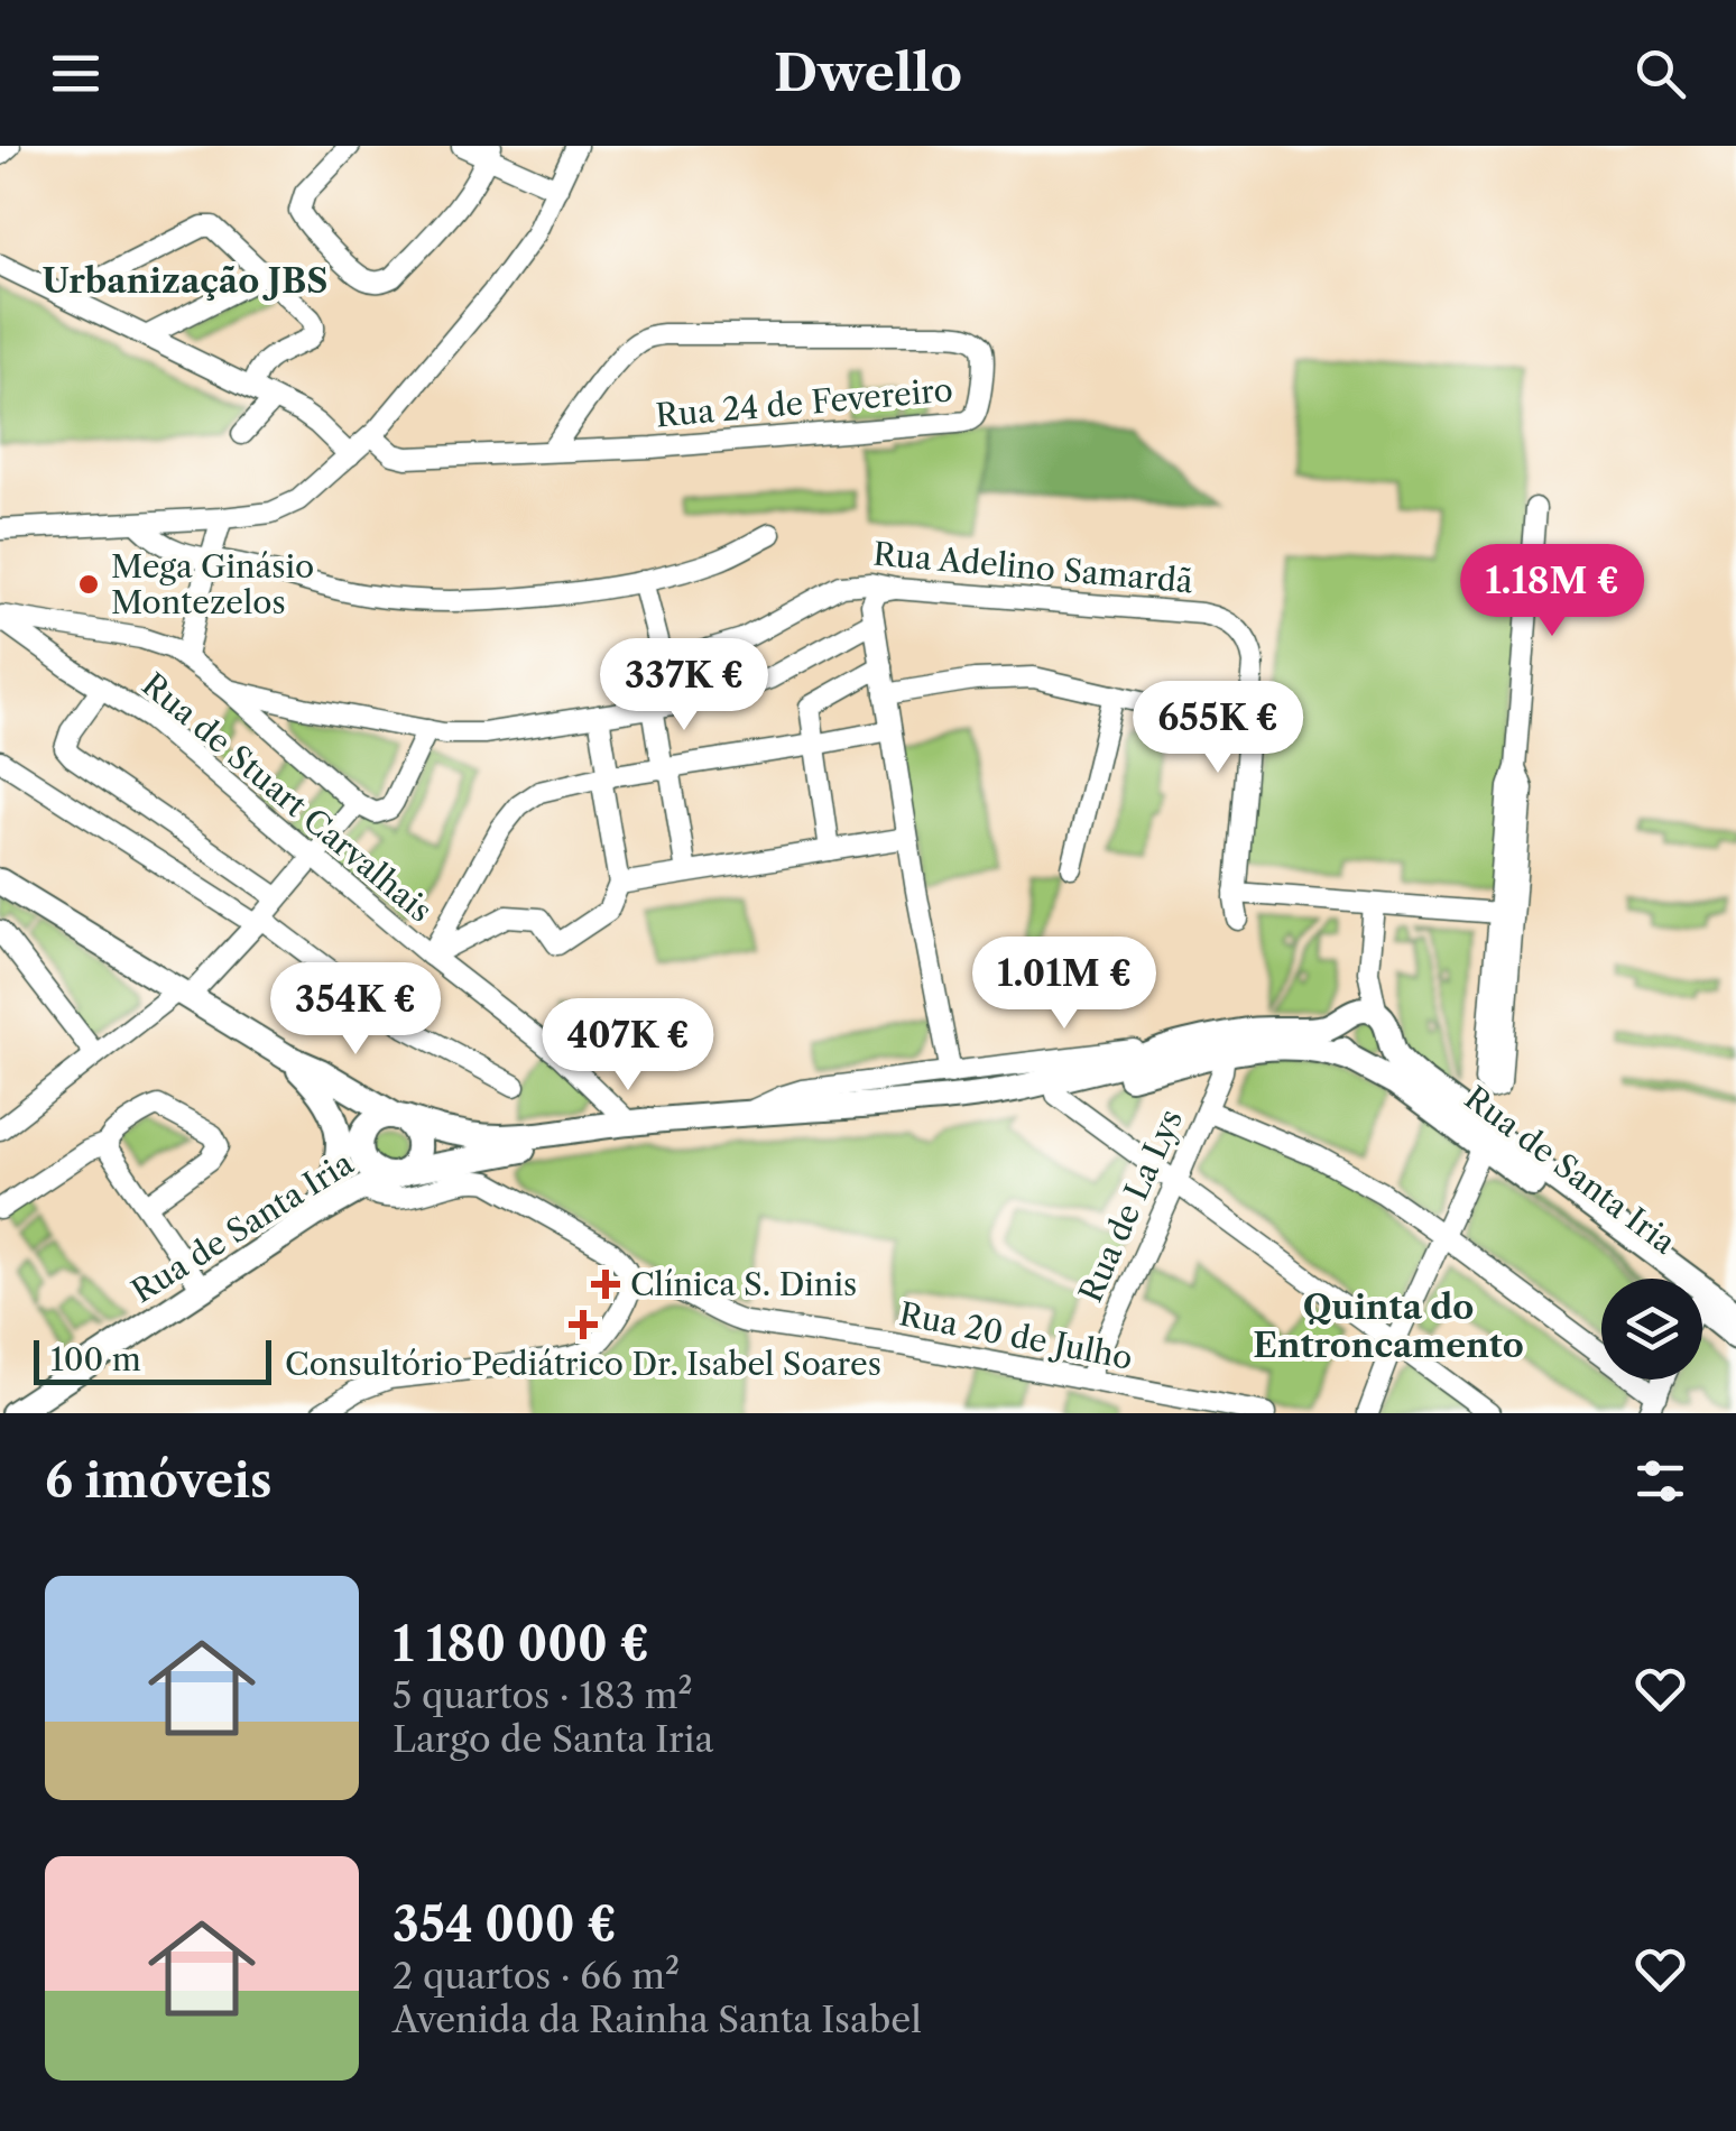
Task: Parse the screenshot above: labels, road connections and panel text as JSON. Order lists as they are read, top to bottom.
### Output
{
  "streets": {
    "main road": ["Rua de Santa Iria"],
    "street": [
      "Rua 24 de Fevereiro",
      "Rua Adelino Samardã",
      "Rua de Stuart Carvalhais",
      "Rua de La Lys",
      "Rua 20 de Julho"
    ]
  },
  "crossings": [
    ["Rua de Santa Iria", "Rua de La Lys"],
    ["Rua de La Lys", "Rua 20 de Julho"]
  ],
  "districts": ["Urbanização JBS", "Quinta do Entroncamento"],
  "places": {
    "other": ["Mega Ginásio Montezelos"],
    "health": ["Clínica S. Dinis", "Consultório Pediátrico Dr. Isabel Soares"]
  },
  "scale_bar": "100 m",
  "page": {
    "header": "Dwello",
    "price": [
      "1.18M €",
      "337K €",
      "655K €",
      "1.01M €",
      "354K €",
      "407K €"
    ],
    "scale": "100 m",
    "heading": "6 imóveis",
    "list": [
      {
        "name": "1 180 000 €",
        "note": "5 quartos · 183 m² · Largo de Santa Iria"
      },
      {
        "name": "354 000 €",
        "note": "2 quartos · 66 m² · Avenida da Rainha Santa Isabel"
      }
    ]
  }
}
